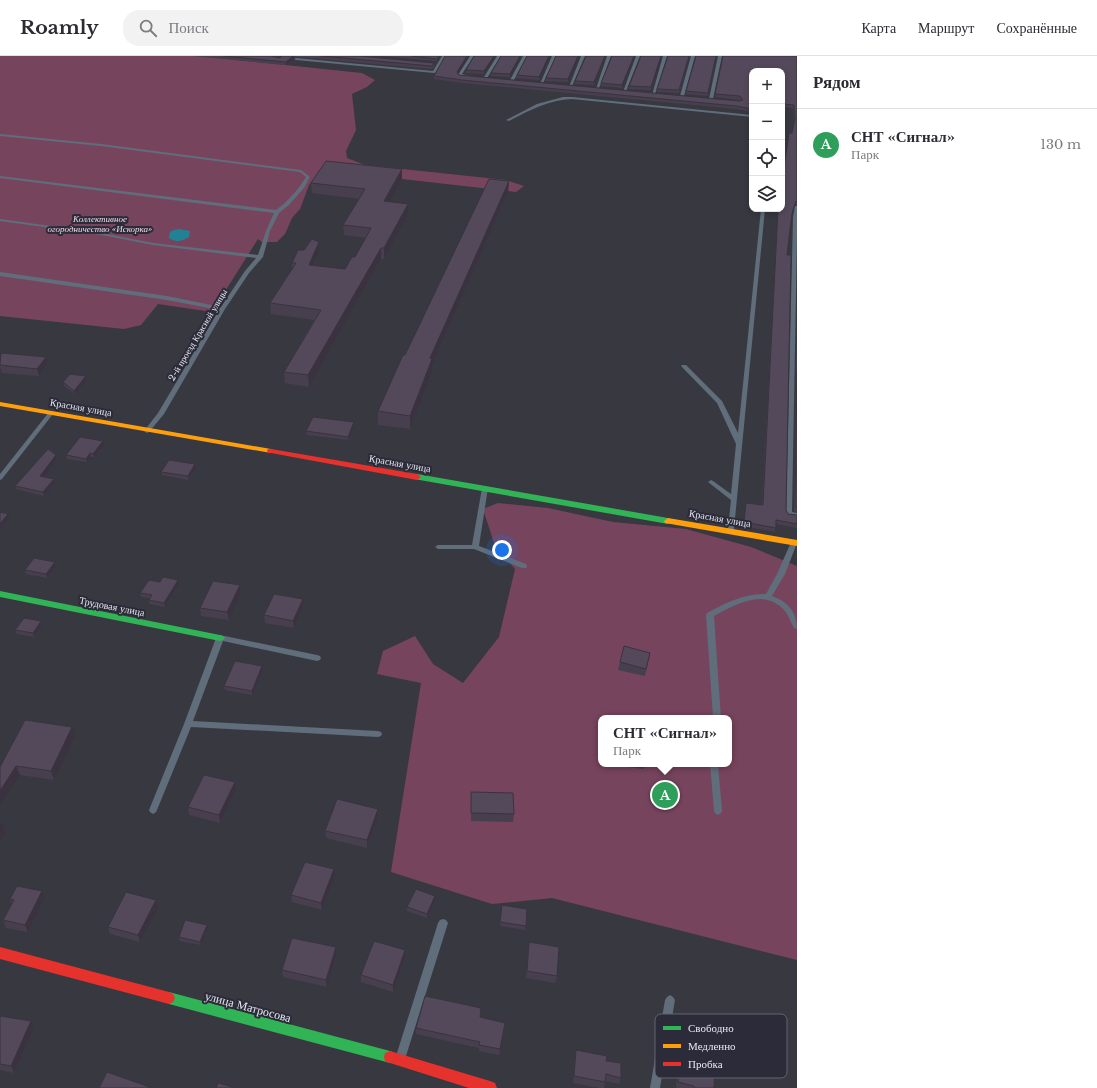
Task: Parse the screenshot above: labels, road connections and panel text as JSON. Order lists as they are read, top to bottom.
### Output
{
  "streets": {
    "street": ["Красная улица", "Трудовая улица", "улица Матросова"],
    "lane": ["2-й проезд Красной улицы"]
  },
  "crossings": [
    ["2-й проезд Красной улицы", "Красная улица"]
  ],
  "parks": ["Коллективное огородничество «Искорка»"],
  "legend": ["Свободно", "Медленно", "Пробка"],
  "page": {
    "header": "Roamly",
    "search": "Поиск",
    "nav": ["Карта", "Маршрут", "Сохранённые"],
    "heading": "Рядом",
    "map_buttons": ["+", "−"],
    "list": [
      {
        "mark": "A",
        "name": "СНТ «Сигнал»",
        "note": "Парк",
        "value": "130 m"
      }
    ],
    "popup": ["СНТ «Сигнал»", "Парк"],
    "pins": "A"
  }
}
